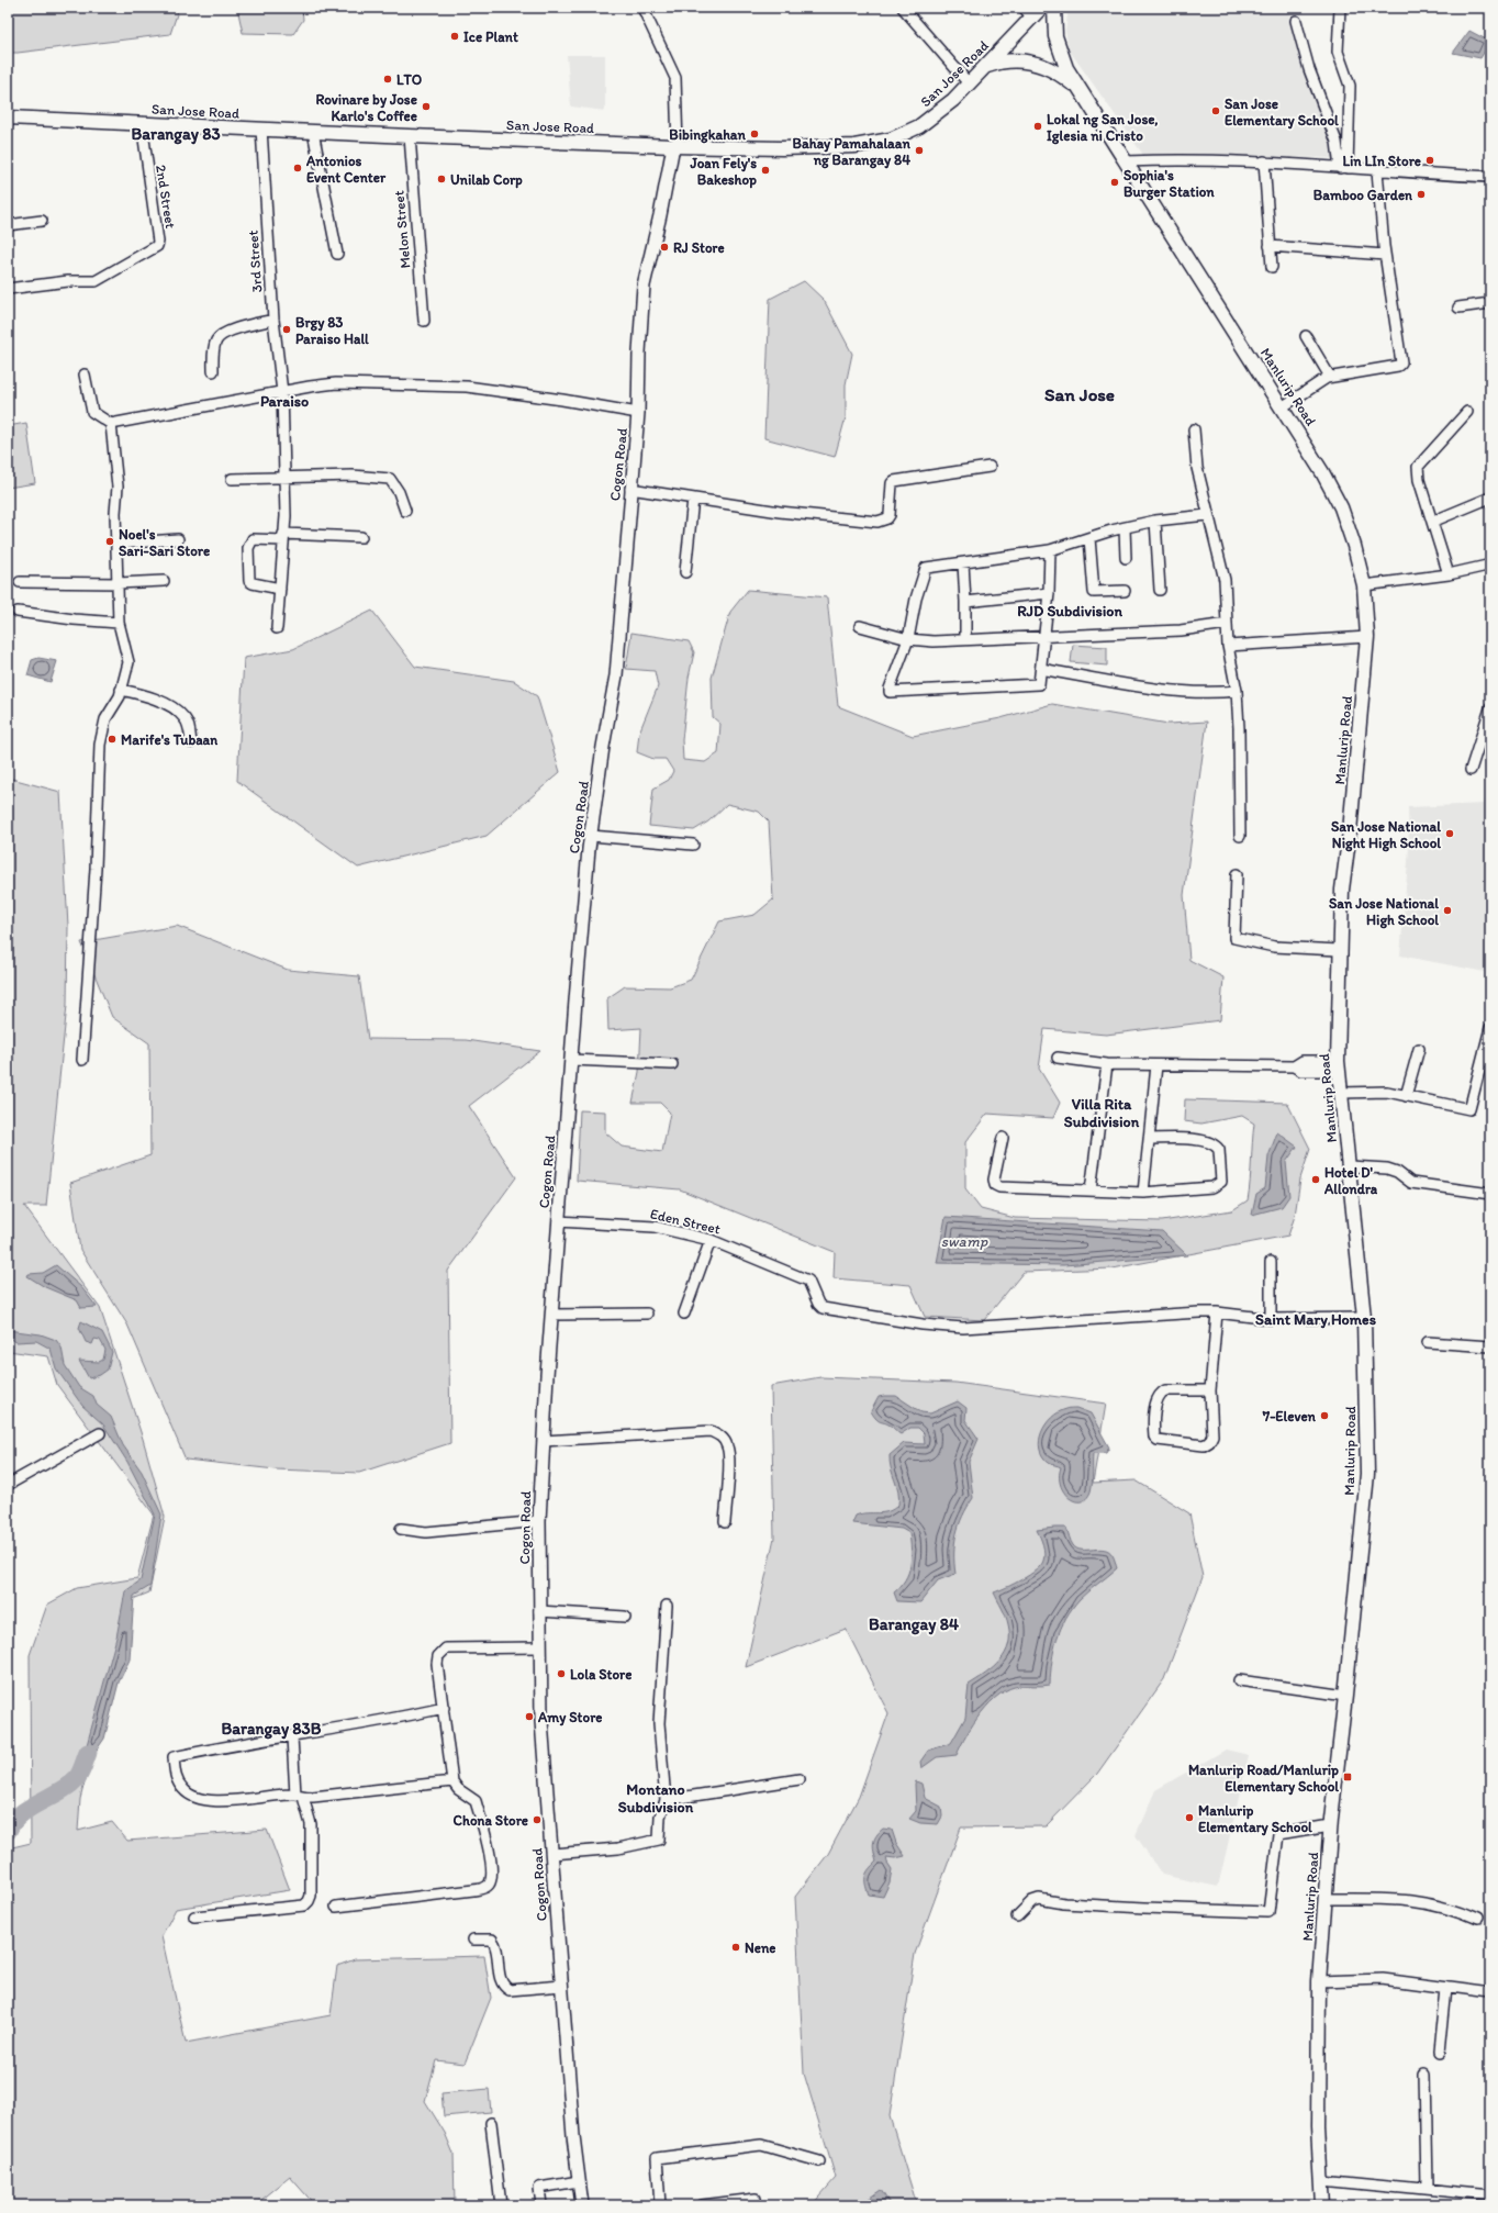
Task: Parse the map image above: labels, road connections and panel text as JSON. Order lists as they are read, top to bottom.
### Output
{
  "streets": {
    "main road": ["San Jose Road", "Manlurip Road"],
    "street": [
      "2nd Street",
      "Melon Street",
      "3rd Street",
      "Cogon Road",
      "Eden Street"
    ]
  },
  "crossings": [
    ["San Jose Road", "2nd Street"],
    ["San Jose Road", "Melon Street"],
    ["San Jose Road", "3rd Street"],
    ["San Jose Road", "Manlurip Road"],
    ["San Jose Road", "Cogon Road"],
    ["Cogon Road", "Eden Street"]
  ],
  "districts": [
    "Barangay 83",
    "San Jose",
    "Paraiso",
    "RJD Subdivision",
    "Villa Rita Subdivision",
    "Saint Mary Homes",
    "Barangay 84",
    "Barangay 83B",
    "Montano Subdivision"
  ],
  "water": ["swamp"],
  "places": {
    "other": [
      "Ice Plant",
      "LTO",
      "Rovinare by Jose Karlo's Coffee",
      "San Jose Elementary School",
      "Lokal ng San Jose, Iglesia ni Cristo",
      "Bibingkahan",
      "Bahay Pamahalaan ng Barangay 84",
      "Lin LIn Store",
      "Antonios Event Center",
      "Joan Fely's Bakeshop",
      "Unilab Corp",
      "Sophia's Burger Station",
      "Bamboo Garden",
      "RJ Store",
      "Brgy 83 Paraiso Hall",
      "Noel's Sari-Sari Store",
      "Marife's Tubaan",
      "San Jose National Night High School",
      "San Jose National High School",
      "Hotel D' Allondra",
      "7-Eleven",
      "Lola Store",
      "Amy Store",
      "Manlurip Elementary School",
      "Chona Store",
      "Nene"
    ],
    "transit": ["Manlurip Road/Manlurip Elementary School"]
  }
}
